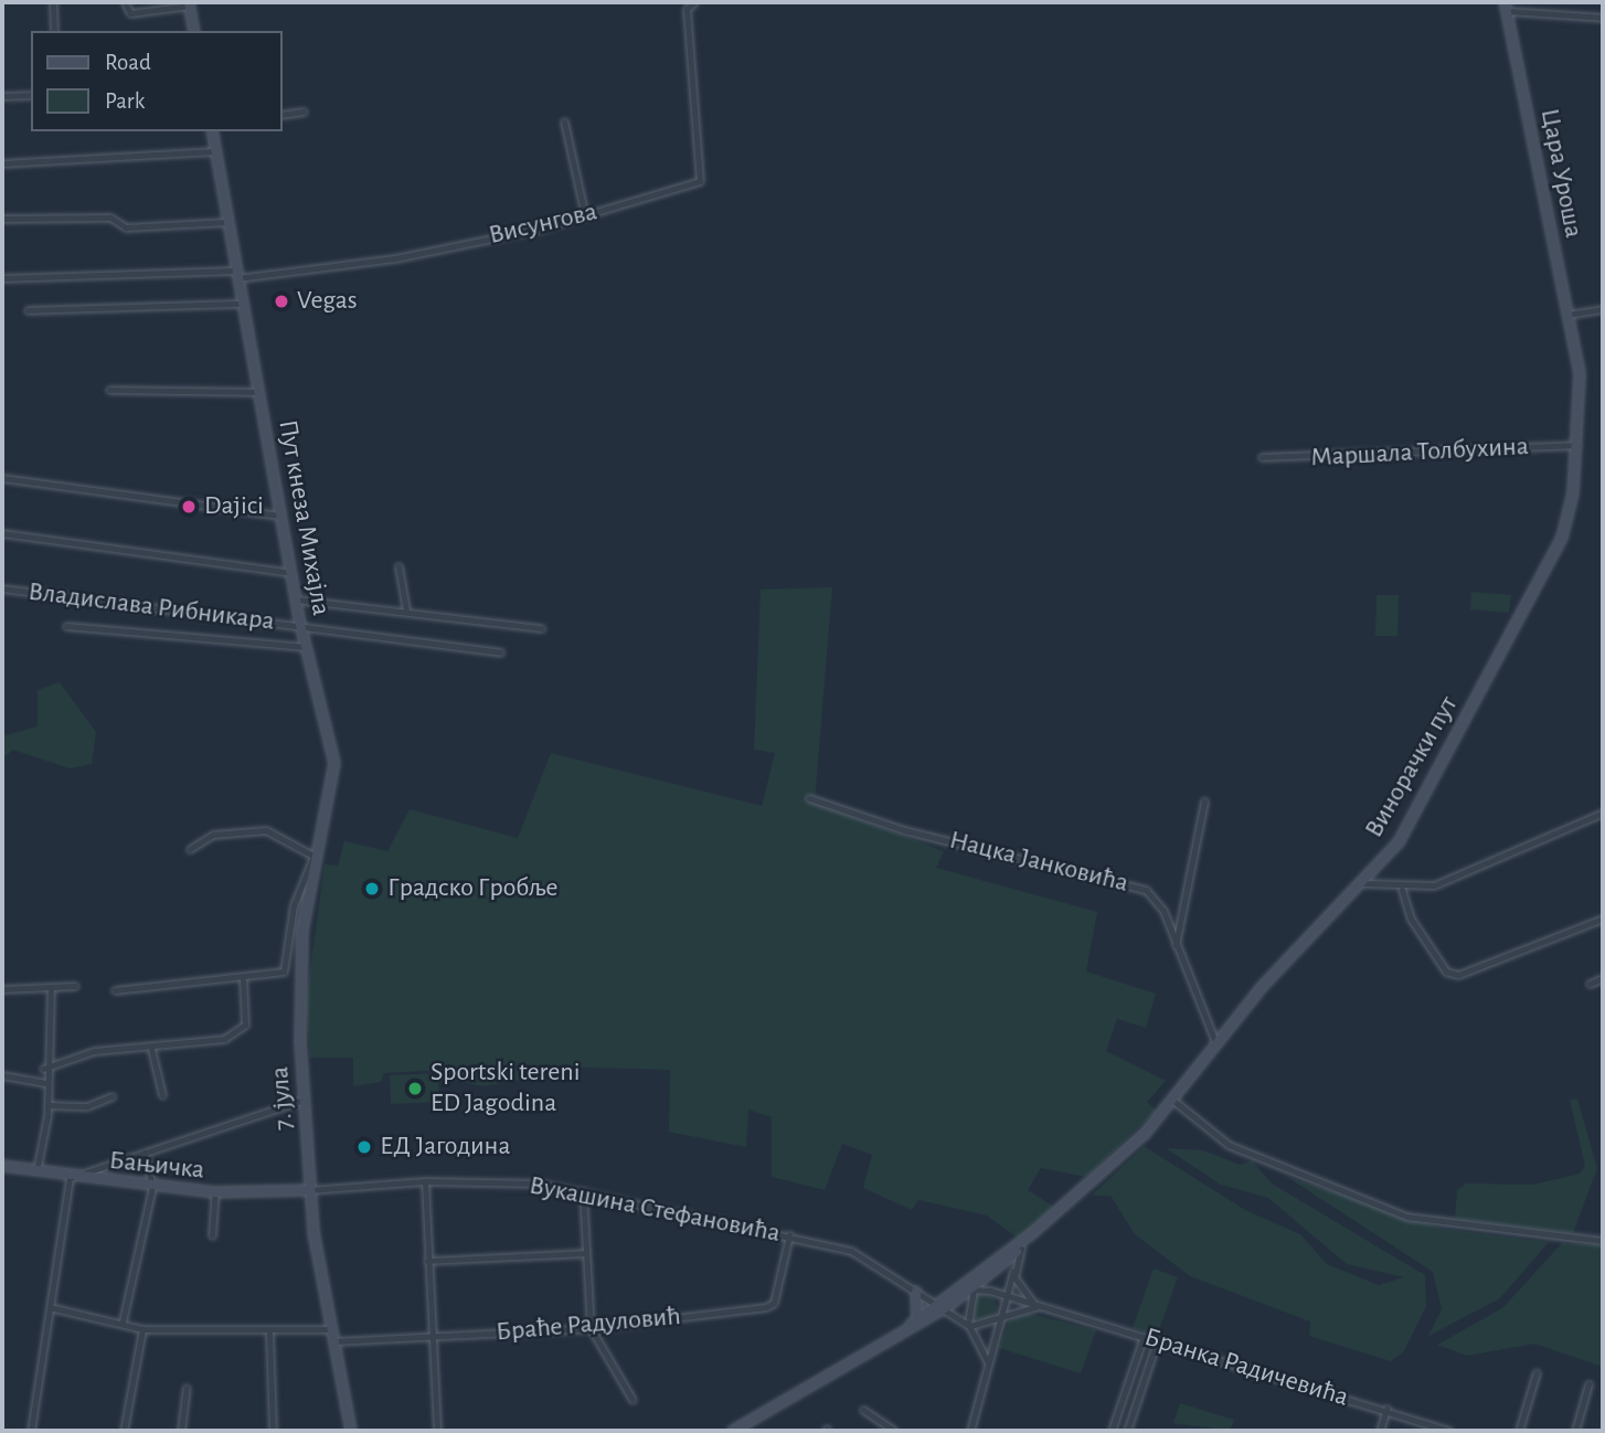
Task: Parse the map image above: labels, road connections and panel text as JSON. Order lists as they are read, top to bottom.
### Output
{
  "streets": {
    "street": [
      "Цара Уроша",
      "Висунгова",
      "Маршала Толбухина",
      "Пут кнеза Михајла",
      "Владислава Рибникара",
      "Винорачки пут",
      "Нацка Јанковића",
      "7. јула",
      "Бањичка",
      "Вукашина Стефановића",
      "Браће Радуловић",
      "Бранка Радичевића"
    ]
  },
  "crossings": [
    ["Цара Уроша", "Маршала Толбухина"],
    ["Цара Уроша", "Винорачки пут"],
    ["Висунгова", "Пут кнеза Михајла"],
    ["Маршала Толбухина", "Винорачки пут"],
    ["Пут кнеза Михајла", "Владислава Рибникара"],
    ["Пут кнеза Михајла", "7. јула"],
    ["Винорачки пут", "Нацка Јанковића"],
    ["7. јула", "Бањичка"],
    ["7. јула", "Вукашина Стефановића"],
    ["7. јула", "Браће Радуловић"],
    ["Бањичка", "Вукашина Стефановића"],
    ["Вукашина Стефановића", "Браће Радуловић"]
  ],
  "places": [
    "Vegas",
    "Dajici",
    "Градско Гробље",
    "Sportski tereni ED Jagodina",
    "ЕД Јагодина"
  ],
  "legend": ["Road", "Park"]
}
